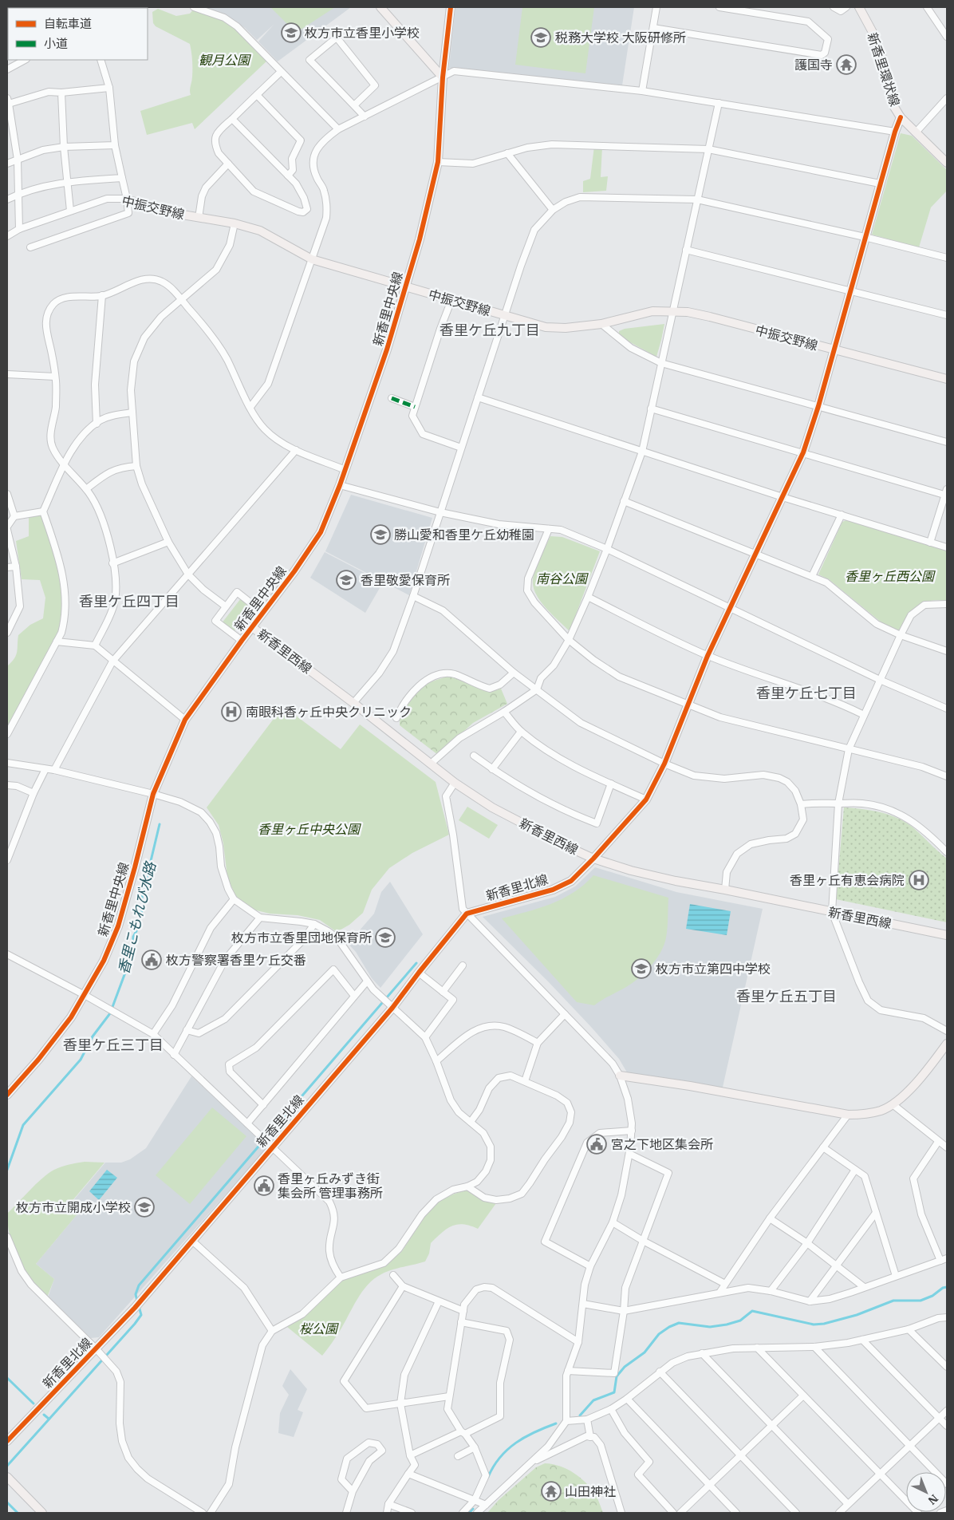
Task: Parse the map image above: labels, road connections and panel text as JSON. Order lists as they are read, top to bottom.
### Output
{
  "streets": {
    "street": [
      "新香里環状線",
      "中振交野線",
      "新香里中央線",
      "新香里西線",
      "新香里北線"
    ]
  },
  "crossings": [
    ["新香里環状線", "新香里北線"],
    ["中振交野線", "新香里中央線"],
    ["中振交野線", "新香里北線"],
    ["新香里中央線", "新香里西線"],
    ["新香里西線", "新香里北線"]
  ],
  "districts": [
    "香里ケ丘九丁目",
    "香里ケ丘四丁目",
    "香里ケ丘七丁目",
    "香里ケ丘五丁目",
    "香里ケ丘三丁目"
  ],
  "water": ["香里こもれび水路"],
  "parks": [
    "観月公園",
    "香里ヶ丘西公園",
    "南谷公園",
    "香里ヶ丘中央公園",
    "桜公園"
  ],
  "places": {
    "school or university": [
      "枚方市立香里小学校",
      "税務大学校 大阪研修所",
      "勝山愛和香里ケ丘幼稚園",
      "香里敬愛保育所",
      "枚方市立香里団地保育所",
      "枚方市立第四中学校",
      "枚方市立開成小学校"
    ],
    "temple": ["護国寺", "山田神社"],
    "hospital": ["南眼科香ヶ丘中央クリニック", "香里ヶ丘有恵会病院"],
    "public building": ["枚方警察署香里ケ丘交番", "宮之下地区集会所", "香里ヶ丘みずき街 集会所 管理事務所"]
  },
  "legend": ["自転車道", "小道"],
  "north": "bottom right"
}
